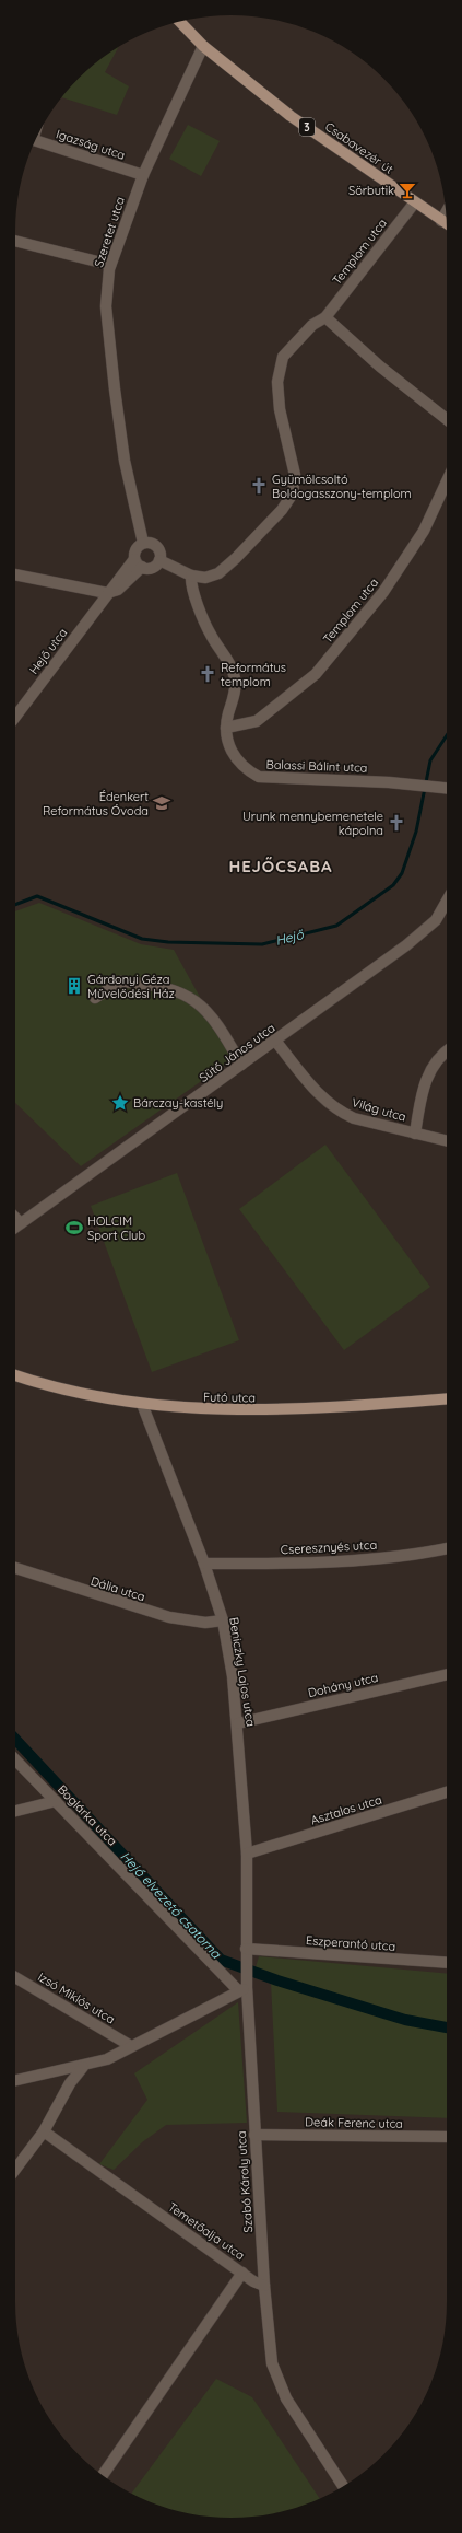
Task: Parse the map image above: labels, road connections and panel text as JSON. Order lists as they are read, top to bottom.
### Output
{
  "streets": {
    "main road": ["3", "Csabavezér út", "Futó utca"],
    "street": [
      "Igazság utca",
      "Szeretet utca",
      "Templom utca",
      "Hejő utca",
      "Balassi Bálint utca",
      "Sütő János utca",
      "Világ utca",
      "Cseresznyés utca",
      "Dália utca",
      "Beniczky Lajos utca",
      "Dohány utca",
      "Asztalos utca",
      "Boglárka utca",
      "Eszperantó utca",
      "Izsó Miklós utca",
      "Deák Ferenc utca",
      "Szabó Károly utca",
      "Temetőalja utca"
    ]
  },
  "crossings": [
    ["Igazság utca", "Szeretet utca"],
    ["Csabavezér út", "Szeretet utca"],
    ["Csabavezér út", "Templom utca"],
    ["Szeretet utca", "Hejő utca"],
    ["Templom utca", "Balassi Bálint utca"],
    ["Sütő János utca", "Világ utca"],
    ["Futó utca", "Beniczky Lajos utca"],
    ["Cseresznyés utca", "Beniczky Lajos utca"],
    ["Dália utca", "Beniczky Lajos utca"],
    ["Beniczky Lajos utca", "Dohány utca"],
    ["Beniczky Lajos utca", "Asztalos utca"],
    ["Beniczky Lajos utca", "Eszperantó utca"],
    ["Beniczky Lajos utca", "Szabó Károly utca"],
    ["Boglárka utca", "Szabó Károly utca"],
    ["Eszperantó utca", "Szabó Károly utca"],
    ["Deák Ferenc utca", "Szabó Károly utca"]
  ],
  "districts": ["HEJŐCSABA"],
  "water": ["Hejő", "Hejő elvezető csatorna"],
  "places": {
    "bar": ["Sörbutik"],
    "church": ["Gyümölcsoltó Boldogasszony-templom", "Református templom", "Urunk mennybemenetele kápolna"],
    "school or university": ["Édenkert Református Óvoda"],
    "building": ["Gárdonyi Géza Művelődési Ház"],
    "place": ["Bárczay-kastély"],
    "sports": ["HOLCIM Sport Club"]
  }
}
